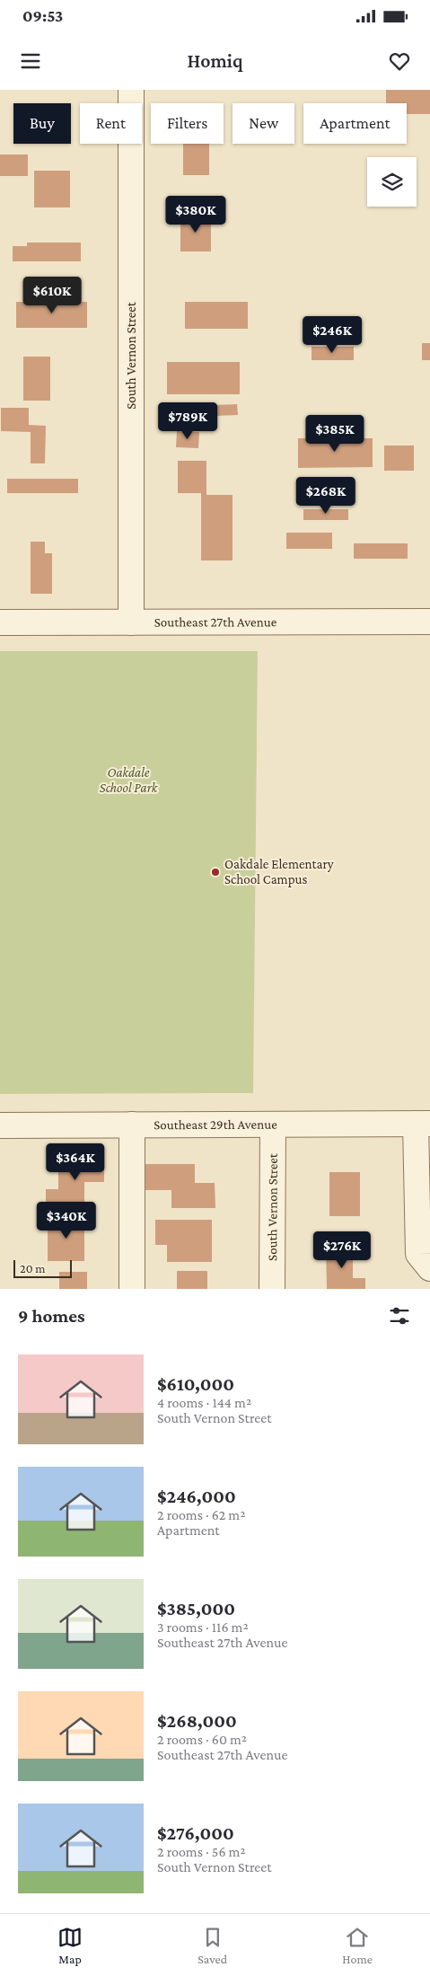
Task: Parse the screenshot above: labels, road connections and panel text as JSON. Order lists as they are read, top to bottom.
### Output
{
  "streets": {
    "street": ["South Vernon Street", "Southeast 27th Avenue", "Southeast 29th Avenue"]
  },
  "crossings": [
    ["South Vernon Street", "Southeast 27th Avenue"],
    ["South Vernon Street", "Southeast 29th Avenue"]
  ],
  "parks": ["Oakdale School Park"],
  "places": ["Oakdale Elementary School Campus"],
  "scale_bar": "20 m",
  "page": {
    "status": "09:53",
    "header": "Homiq",
    "chip": [
      "Buy",
      "Rent",
      "Filters",
      "New",
      "Apartment"
    ],
    "price": [
      "$380K",
      "$610K",
      "$246K",
      "$789K",
      "$385K",
      "$268K",
      "$364K",
      "$340K",
      "$276K"
    ],
    "scale": "20 m",
    "heading": "9 homes",
    "list": [
      {
        "name": "$610,000",
        "note": "4 rooms · 144 m² · South Vernon Street"
      },
      {
        "name": "$246,000",
        "note": "2 rooms · 62 m² · Apartment"
      },
      {
        "name": "$385,000",
        "note": "3 rooms · 116 m² · Southeast 27th Avenue"
      },
      {
        "name": "$268,000",
        "note": "2 rooms · 60 m² · Southeast 27th Avenue"
      },
      {
        "name": "$276,000",
        "note": "2 rooms · 56 m² · South Vernon Street"
      }
    ],
    "tabs": ["Map", "Saved", "Home"]
  }
}
